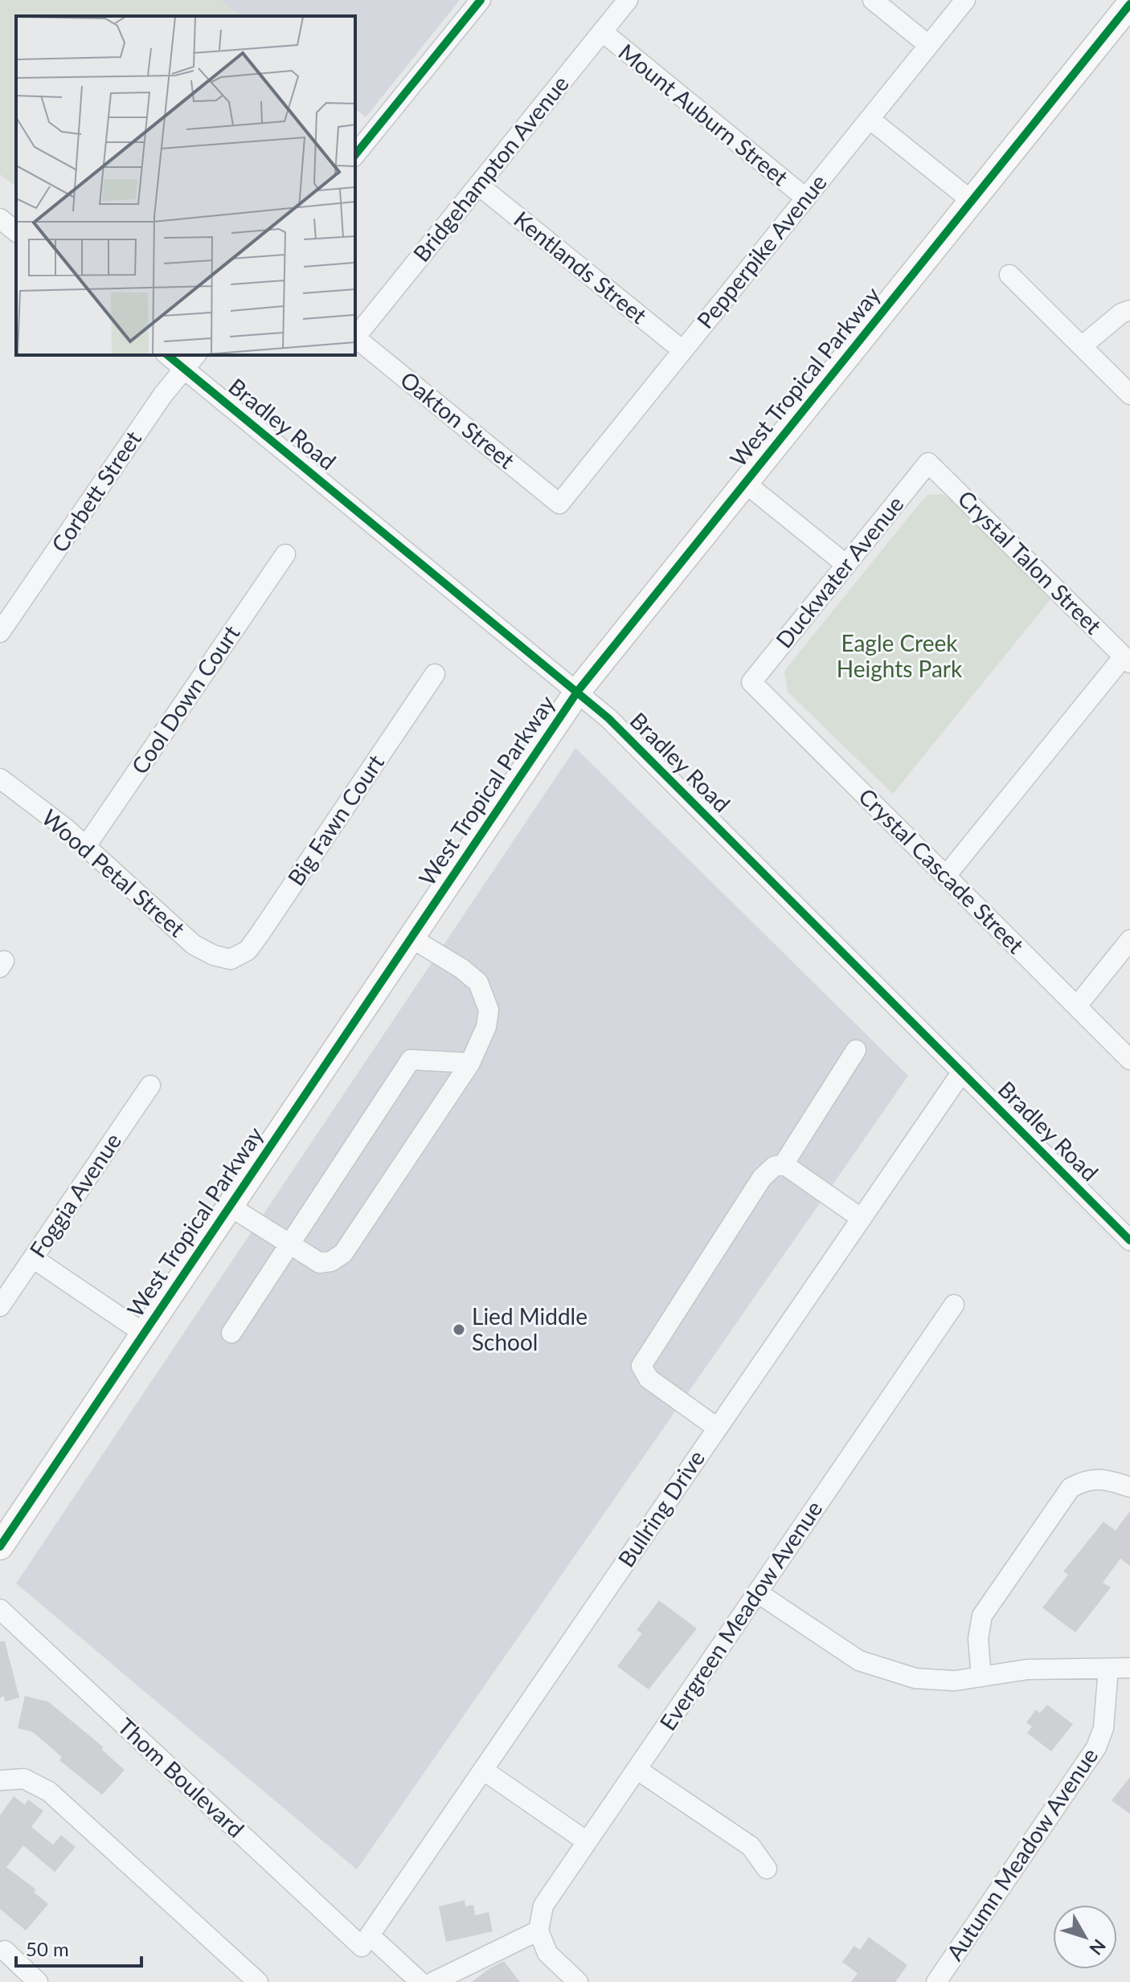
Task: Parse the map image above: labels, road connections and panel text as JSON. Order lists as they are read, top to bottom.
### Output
{
  "streets": {
    "main road": ["West Tropical Parkway"],
    "street": [
      "Mount Auburn Street",
      "Bridgehampton Avenue",
      "Pepperpike Avenue",
      "Kentlands Street",
      "Oakton Street",
      "Bradley Road",
      "Corbett Street",
      "Crystal Talon Street",
      "Duckwater Avenue",
      "Cool Down Court",
      "Big Fawn Court",
      "Crystal Cascade Street",
      "Wood Petal Street",
      "Foggia Avenue",
      "Bullring Drive",
      "Evergreen Meadow Avenue",
      "Thom Boulevard",
      "Autumn Meadow Avenue"
    ]
  },
  "crossings": [
    ["Mount Auburn Street", "Bridgehampton Avenue"],
    ["Mount Auburn Street", "Pepperpike Avenue"],
    ["Bridgehampton Avenue", "Kentlands Street"],
    ["Bridgehampton Avenue", "Oakton Street"],
    ["Pepperpike Avenue", "Kentlands Street"],
    ["Pepperpike Avenue", "Oakton Street"],
    ["West Tropical Parkway", "Bradley Road"],
    ["Bradley Road", "Corbett Street"],
    ["Bradley Road", "Bullring Drive"],
    ["Crystal Talon Street", "Duckwater Avenue"],
    ["Duckwater Avenue", "Crystal Cascade Street"],
    ["Cool Down Court", "Wood Petal Street"],
    ["Big Fawn Court", "Wood Petal Street"],
    ["Bullring Drive", "Thom Boulevard"]
  ],
  "parks": ["Eagle Creek Heights Park"],
  "places": ["Lied Middle School"],
  "scale_bar": "50 m",
  "north": "bottom right"
}
